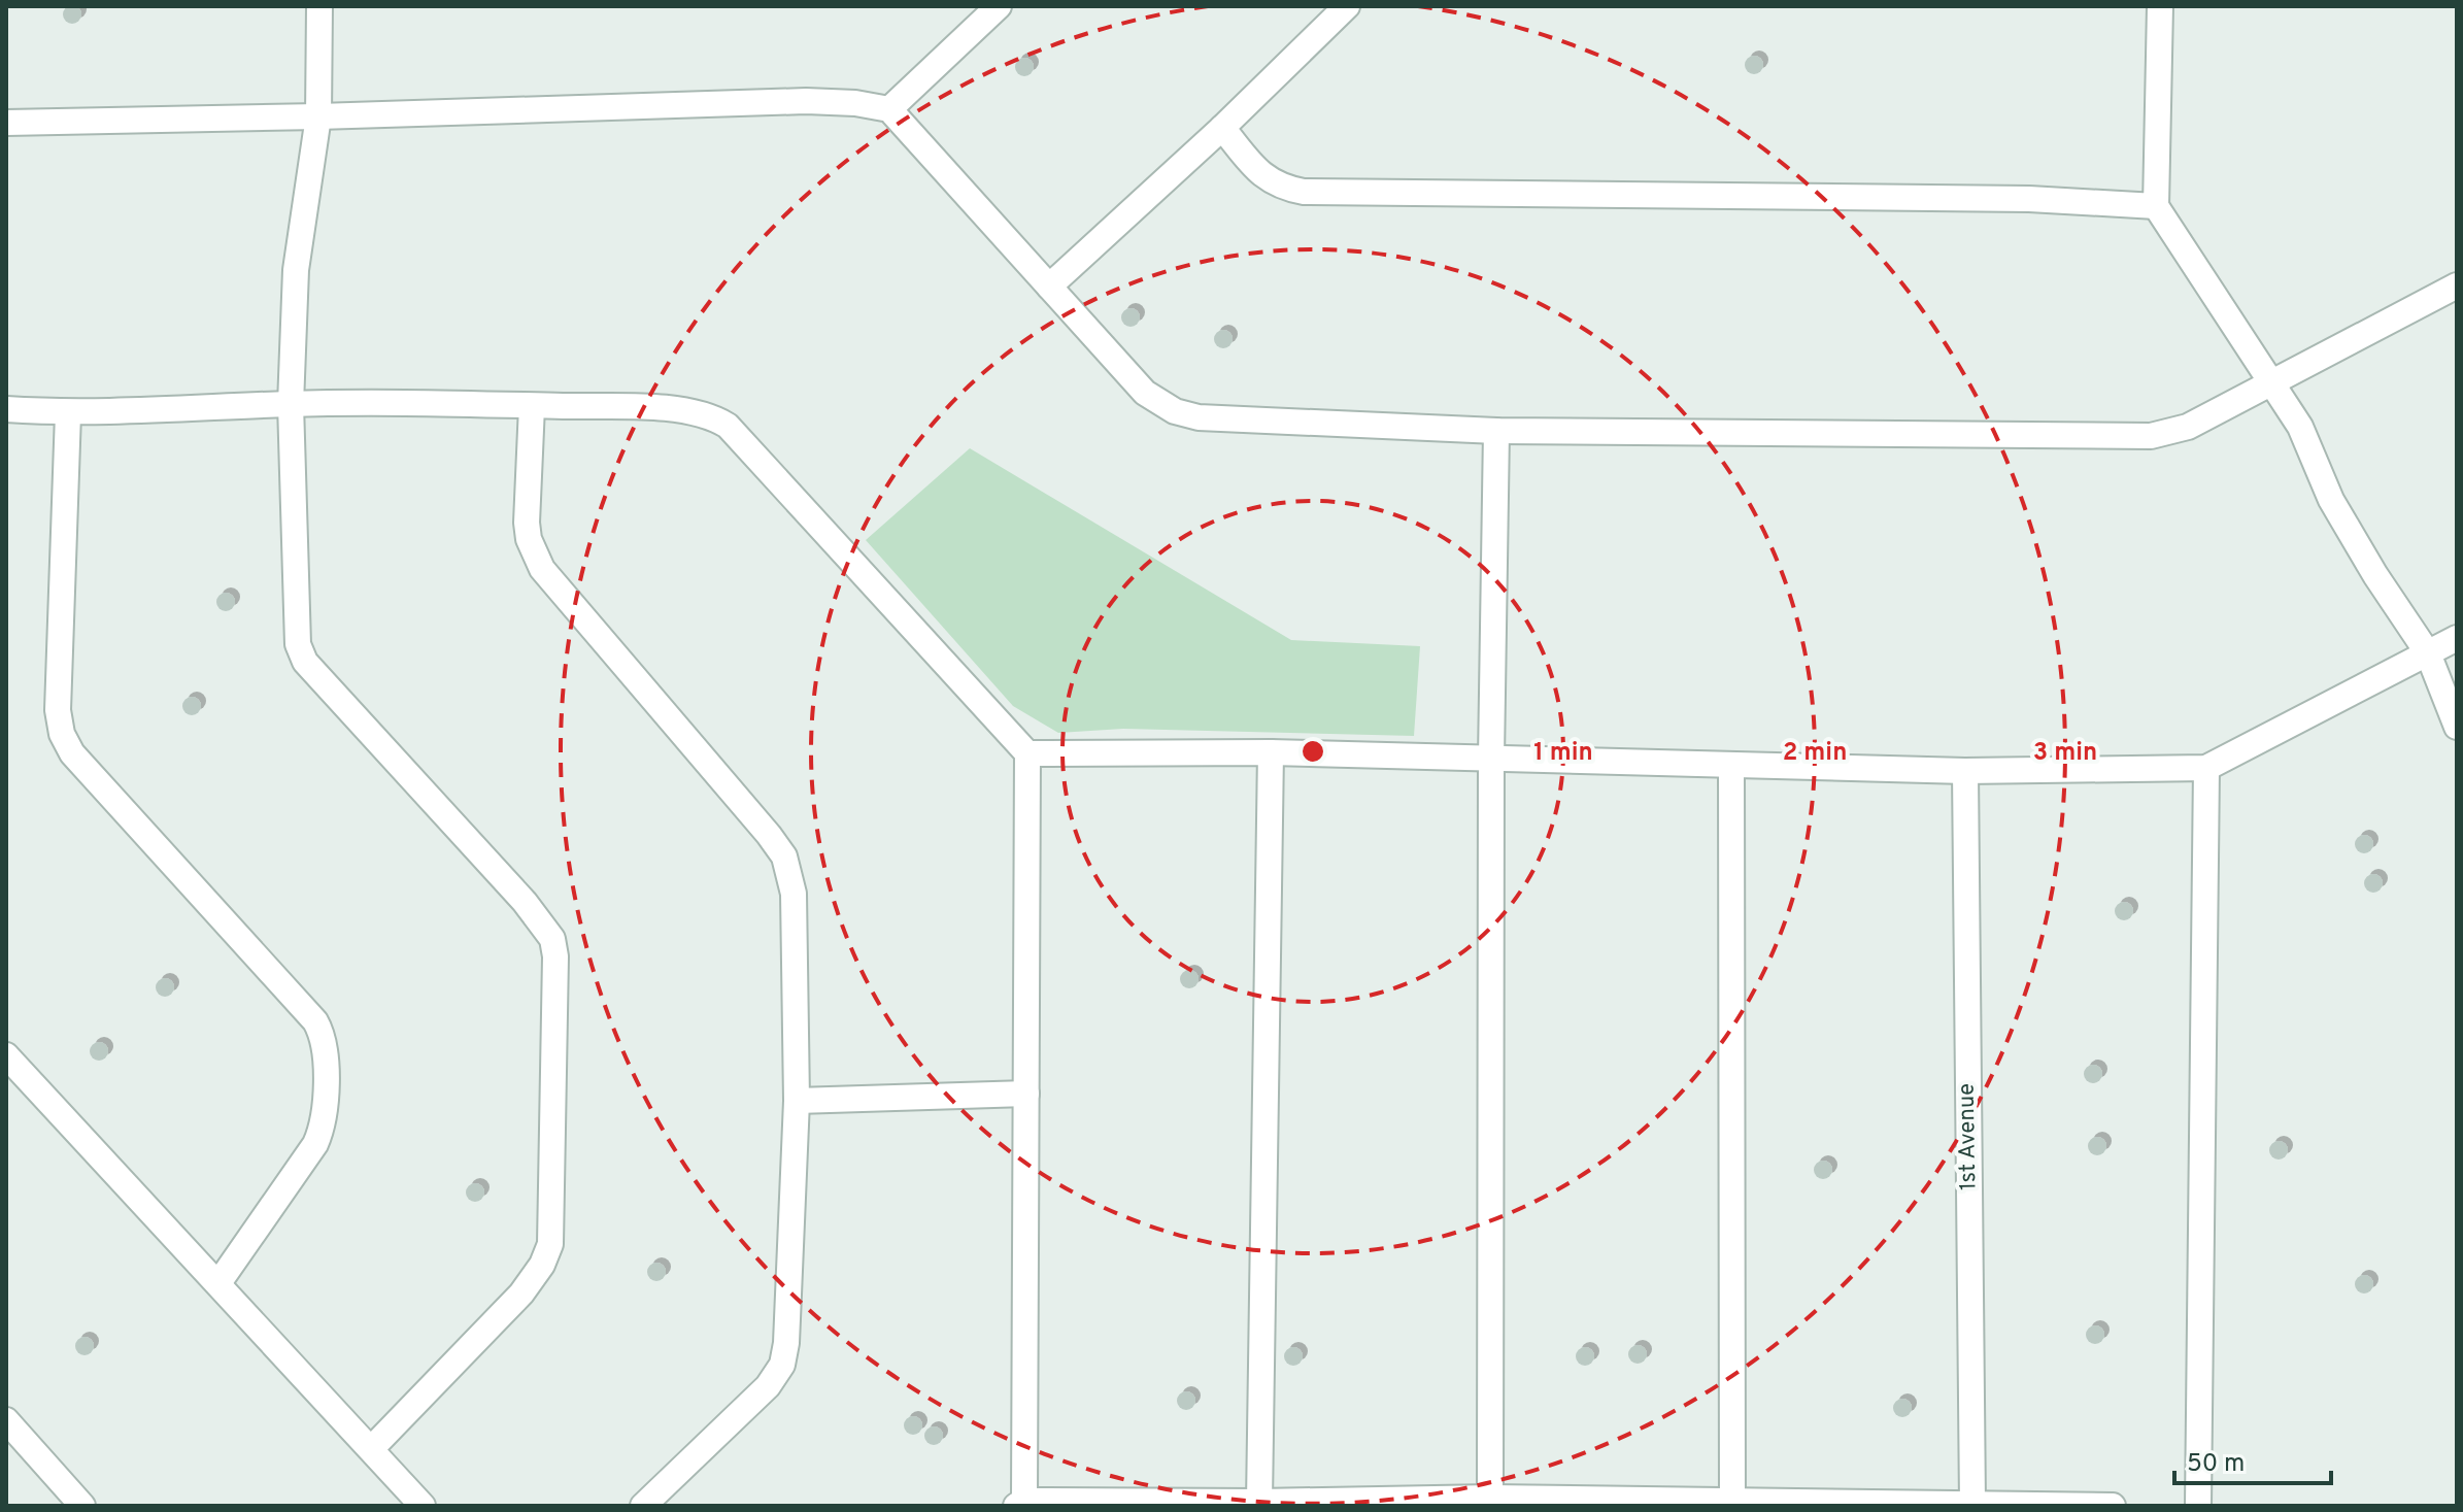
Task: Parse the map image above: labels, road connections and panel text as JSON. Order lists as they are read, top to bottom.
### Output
{
  "streets": {
    "street": ["1st Avenue"]
  },
  "scale_bar": "50 m",
  "rings": ["1 min", "2 min", "3 min"]
}
